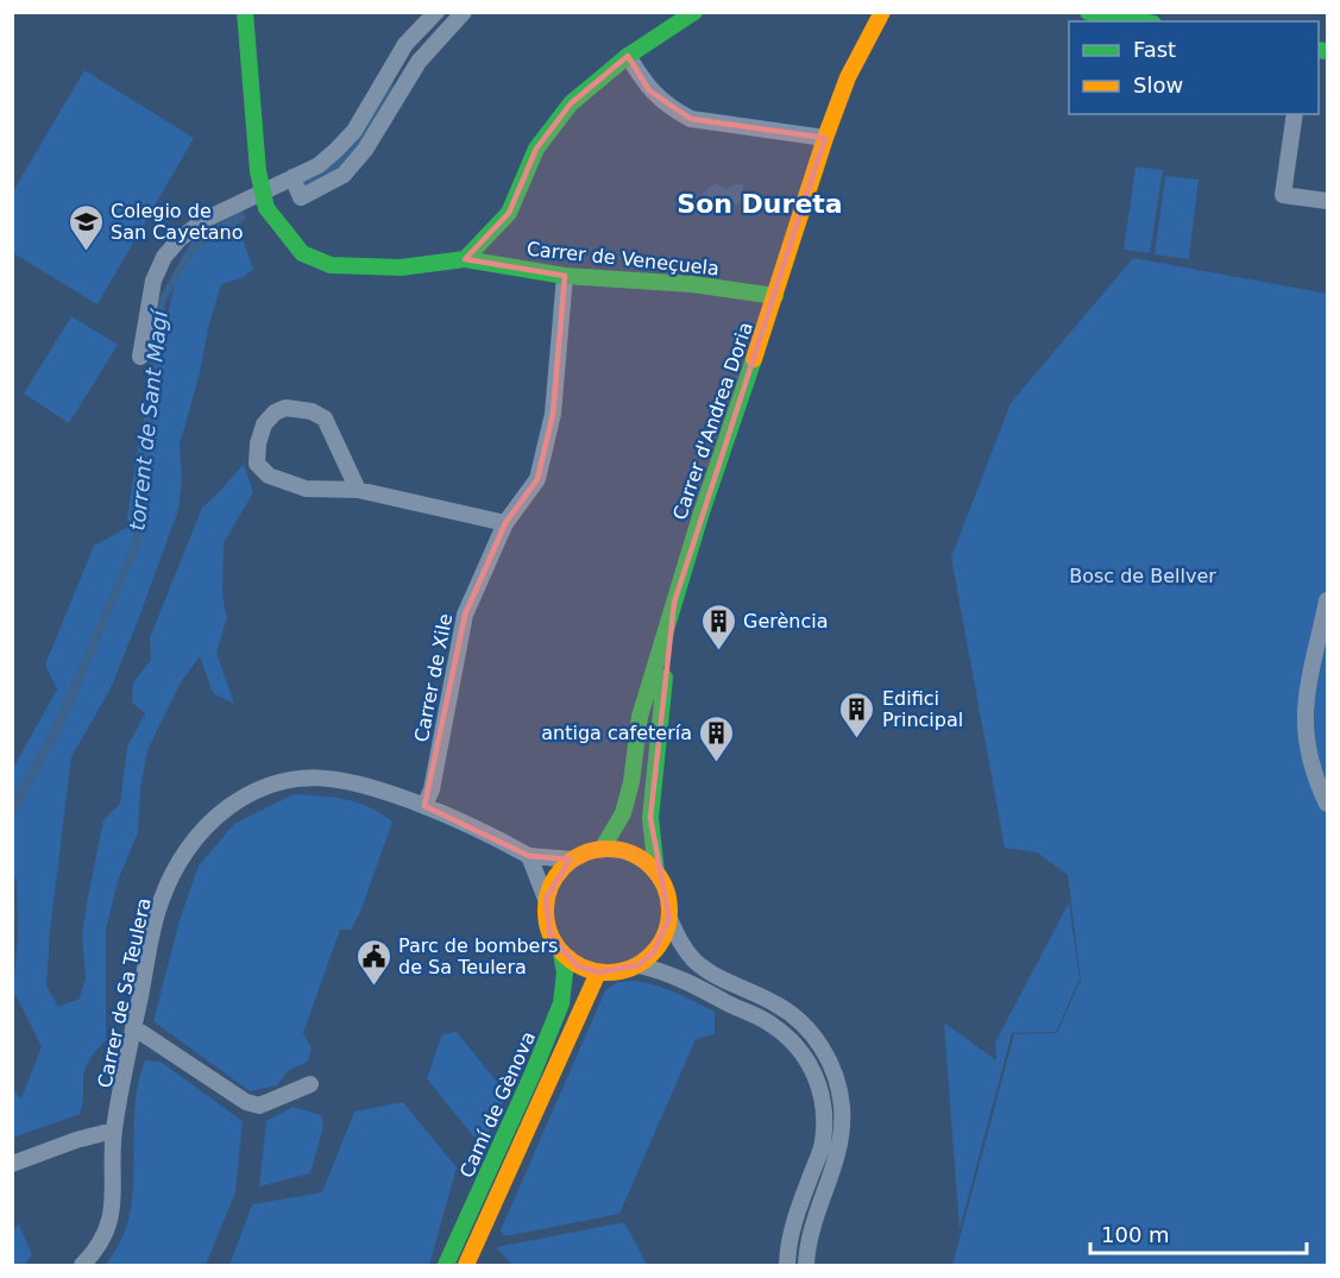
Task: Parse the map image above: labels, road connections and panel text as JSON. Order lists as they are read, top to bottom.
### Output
{
  "streets": {
    "street": [
      "Carrer de Veneçuela",
      "Carrer d'Andrea Doria",
      "Carrer de Xile",
      "Carrer de Sa Teulera",
      "Camí de Gènova"
    ]
  },
  "crossings": [
    ["Carrer de Veneçuela", "Carrer d'Andrea Doria"],
    ["Carrer de Veneçuela", "Carrer de Xile"],
    ["Carrer d'Andrea Doria", "Carrer de Sa Teulera"],
    ["Carrer d'Andrea Doria", "Camí de Gènova"],
    ["Carrer de Xile", "Carrer de Sa Teulera"],
    ["Carrer de Sa Teulera", "Camí de Gènova"]
  ],
  "districts": ["Son Dureta"],
  "water": ["torrent de Sant Magí"],
  "parks": ["Bosc de Bellver"],
  "places": {
    "school or university": ["Colegio de San Cayetano"],
    "building": ["Gerència", "Edifici Principal", "antiga cafetería"],
    "public building": ["Parc de bombers de Sa Teulera"]
  },
  "legend": ["Fast", "Slow"],
  "scale_bar": "100 m"
}
